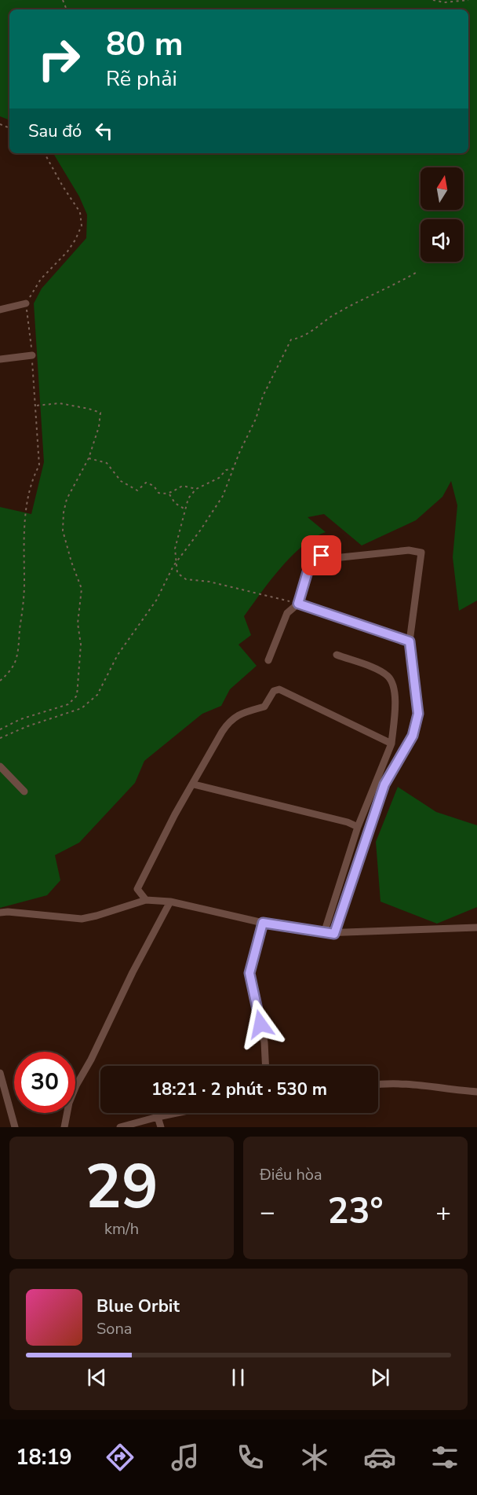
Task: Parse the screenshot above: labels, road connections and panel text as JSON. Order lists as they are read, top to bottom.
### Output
{
  "north": "top",
  "page": {
    "turn": ["80 m", "Rẽ phải"],
    "then": "Sau đó",
    "limit": "30",
    "trip": "18:21 · 2 phút · 530 m",
    "tile": [
      ["29", "km/h"],
      "Điều hòa"
    ],
    "heat": ["−", "23°", "+"],
    "song": ["Blue Orbit", "Sona"],
    "tabs": "18:19"
  }
}
